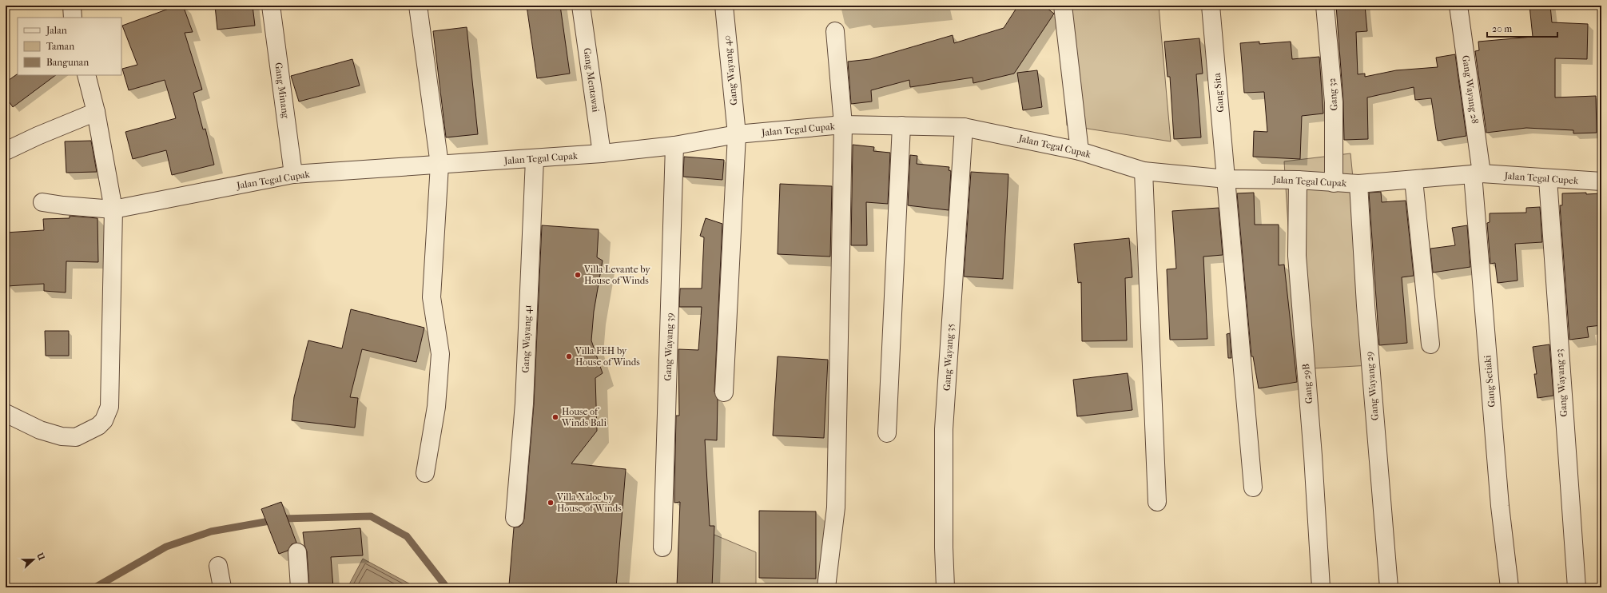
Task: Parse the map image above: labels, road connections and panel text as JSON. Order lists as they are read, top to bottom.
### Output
{
  "streets": {
    "street": [
      "Gang Wayang 40",
      "Gang Mentawai",
      "Gang Wayang 28",
      "Gang Minang",
      "Gang Sita",
      "Gang 32",
      "Jalan Tegal Cupak",
      "Jalan Tegal Cupek",
      "Gang Wayang 41",
      "Gang Wayang 39",
      "Gang Wayang 35",
      "Gang Setiaki",
      "Gang Wayang 23",
      "Gang 29B",
      "Gang Wayang 29"
    ]
  },
  "crossings": [
    ["Gang Wayang 40", "Jalan Tegal Cupak"],
    ["Gang Mentawai", "Jalan Tegal Cupak"],
    ["Gang Wayang 28", "Jalan Tegal Cupak"],
    ["Gang Wayang 28", "Jalan Tegal Cupek"],
    ["Gang Wayang 28", "Gang Setiaki"],
    ["Gang Minang", "Jalan Tegal Cupak"],
    ["Gang Sita", "Jalan Tegal Cupak"],
    ["Gang 32", "Jalan Tegal Cupak"],
    ["Jalan Tegal Cupak", "Jalan Tegal Cupek"],
    ["Jalan Tegal Cupak", "Gang Wayang 41"],
    ["Jalan Tegal Cupak", "Gang Wayang 39"],
    ["Jalan Tegal Cupak", "Gang Wayang 35"],
    ["Jalan Tegal Cupak", "Gang Setiaki"],
    ["Jalan Tegal Cupak", "Gang 29B"],
    ["Jalan Tegal Cupak", "Gang Wayang 29"],
    ["Jalan Tegal Cupek", "Gang Setiaki"],
    ["Jalan Tegal Cupek", "Gang Wayang 23"]
  ],
  "places": [
    "Villa Levante by House of Winds",
    "Villa FEH by House of Winds",
    "House of Winds Bali",
    "Villa Xaloc by House of Winds"
  ],
  "legend": ["Jalan", "Taman", "Bangunan"],
  "scale_bar": "20 m",
  "north": "right"
}
